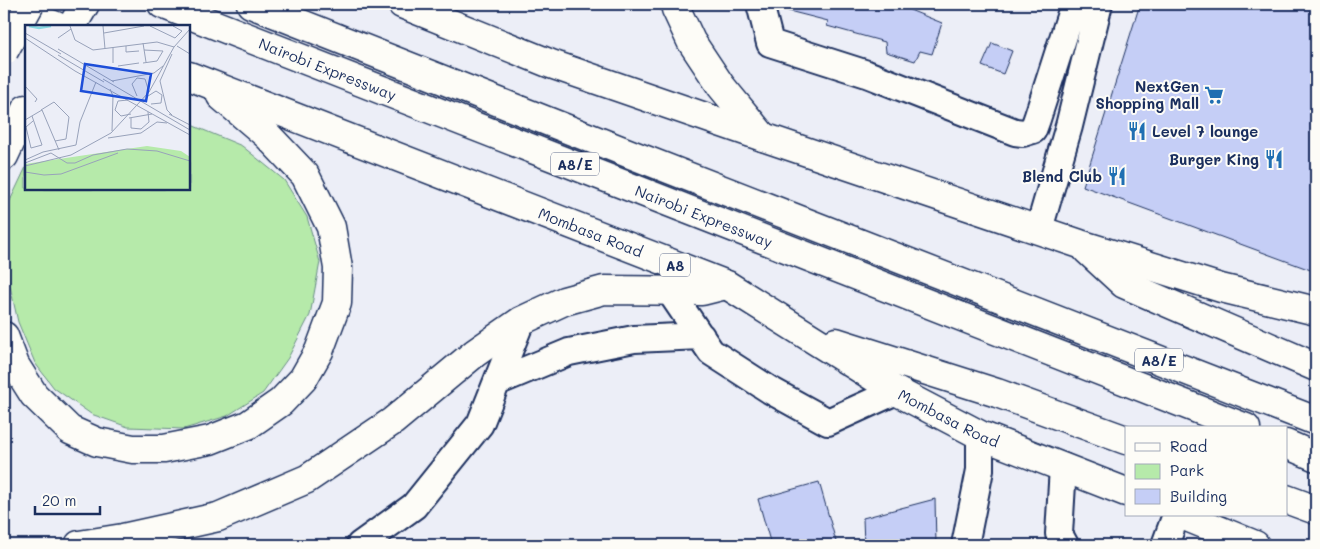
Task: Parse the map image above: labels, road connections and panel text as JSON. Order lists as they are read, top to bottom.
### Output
{
  "streets": {
    "highway": [
      "Nairobi Expressway",
      "A8/E",
      "Mombasa Road",
      "A8"
    ]
  },
  "places": {
    "supermarket": ["NextGen Shopping Mall"],
    "restaurant": ["Level 7 lounge", "Burger King", "Blend Club"]
  },
  "legend": ["Road", "Park", "Building"],
  "scale_bar": "20 m"
}
